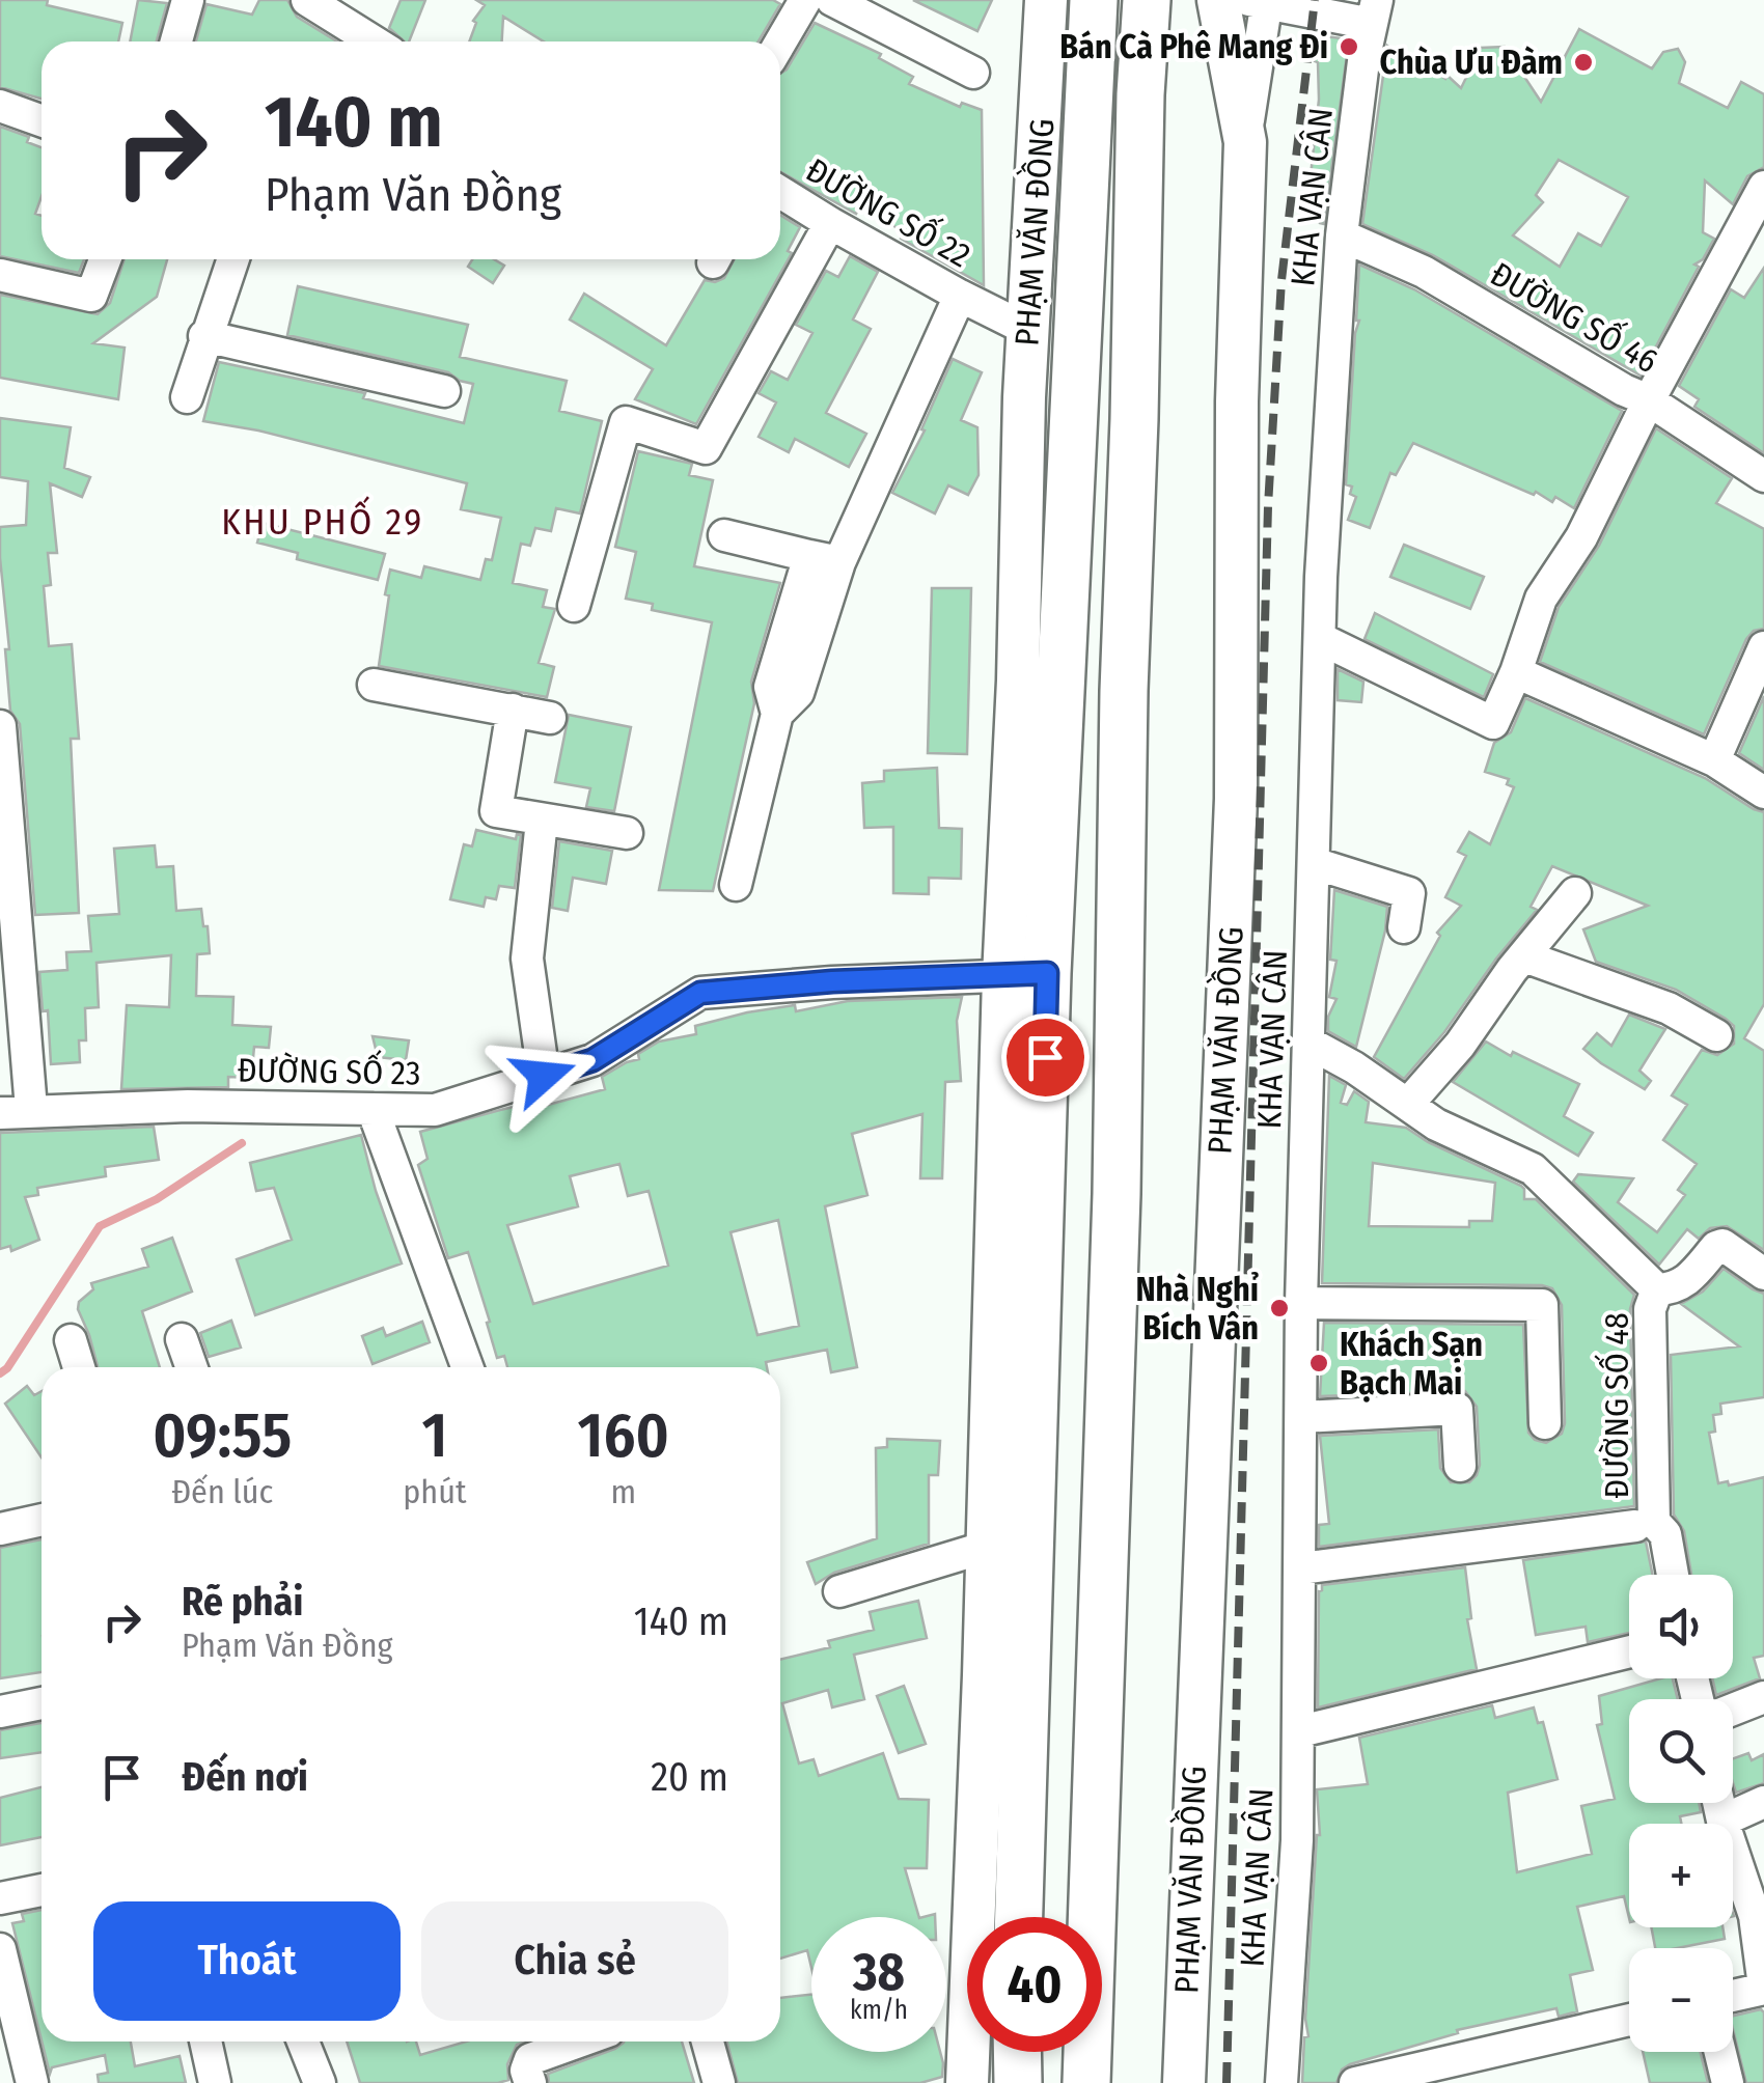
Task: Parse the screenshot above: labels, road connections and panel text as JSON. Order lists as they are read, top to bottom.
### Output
{
  "streets": {
    "highway": ["PHẠM VĂN ĐỒNG"],
    "street": [
      "KHA VẠN CÂN",
      "ĐƯỜNG SỐ 22",
      "ĐƯỜNG SỐ 46",
      "ĐƯỜNG SỐ 23",
      "ĐƯỜNG SỐ 48"
    ]
  },
  "crossings": [
    ["KHA VẠN CÂN", "PHẠM VĂN ĐỒNG"],
    ["KHA VẠN CÂN", "ĐƯỜNG SỐ 46"],
    ["ĐƯỜNG SỐ 22", "PHẠM VĂN ĐỒNG"],
    ["PHẠM VĂN ĐỒNG", "ĐƯỜNG SỐ 23"]
  ],
  "districts": ["KHU PHỐ 29"],
  "places": [
    "Bán Cà Phê Mang Đi",
    "Chùa Ưu Đàm",
    "Nhà Nghỉ Bích Vân",
    "Khách Sạn Bạch Mai"
  ],
  "page": {
    "turn": ["140 m", "Phạm Văn Đồng"],
    "eta": [
      "09:55",
      "Đến lúc",
      "1",
      "phút",
      "160",
      "m"
    ],
    "list": [
      {
        "name": "Rẽ phải",
        "note": "Phạm Văn Đồng",
        "value": "140 m"
      },
      {
        "name": "Đến nơi",
        "value": "20 m"
      }
    ],
    "map_buttons": ["+", "−"],
    "buttons": ["Thoát", "Chia sẻ"],
    "speed": "38 km/h",
    "limit": "40"
  }
}
